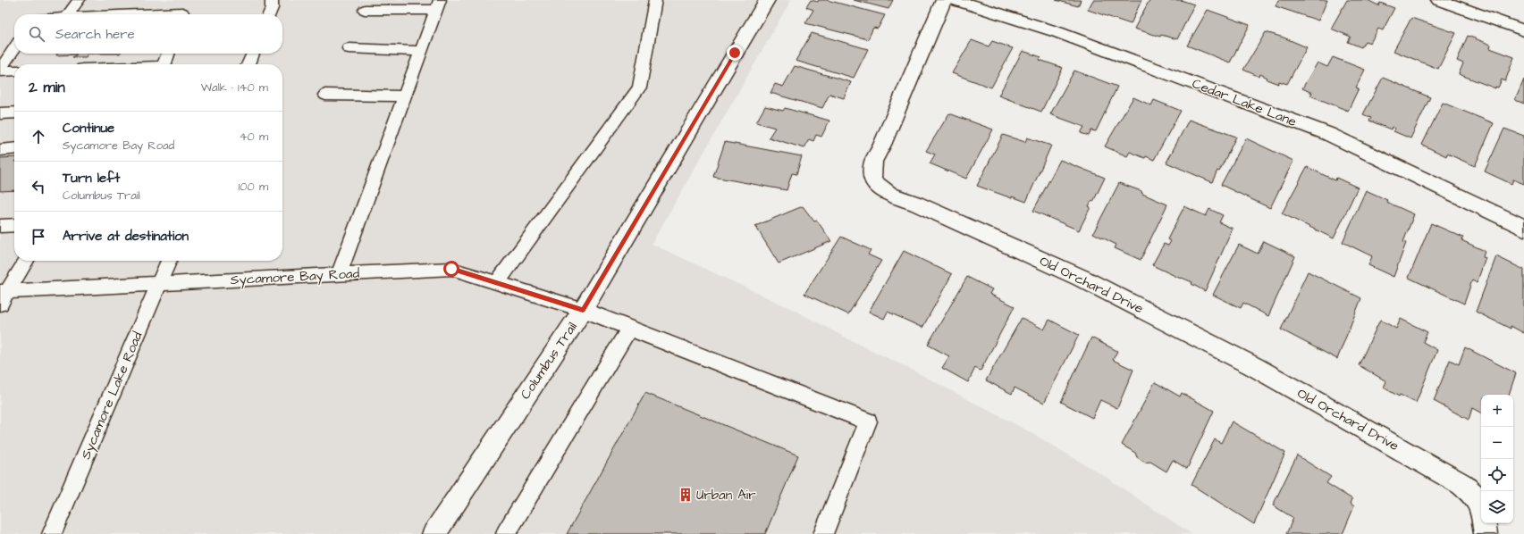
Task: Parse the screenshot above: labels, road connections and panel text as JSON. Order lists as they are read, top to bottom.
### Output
{
  "streets": {
    "street": ["Cedar Lake Lane", "Old Orchard Drive", "Columbus Trail"],
    "lane": ["Sycamore Bay Road", "Sycamore Lake Road"]
  },
  "crossings": [
    ["Sycamore Bay Road", "Columbus Trail"],
    ["Sycamore Bay Road", "Sycamore Lake Road"]
  ],
  "places": {
    "building": ["Urban Air"]
  },
  "page": {
    "search": "Search here",
    "heading": ["2 min", "Walk · 140 m"],
    "list": [
      ["Continue", "Sycamore Bay Road", "40 m"],
      ["Turn left", "Columbus Trail", "100 m"],
      "Arrive at destination"
    ],
    "map_buttons": ["+", "−"]
  }
}
